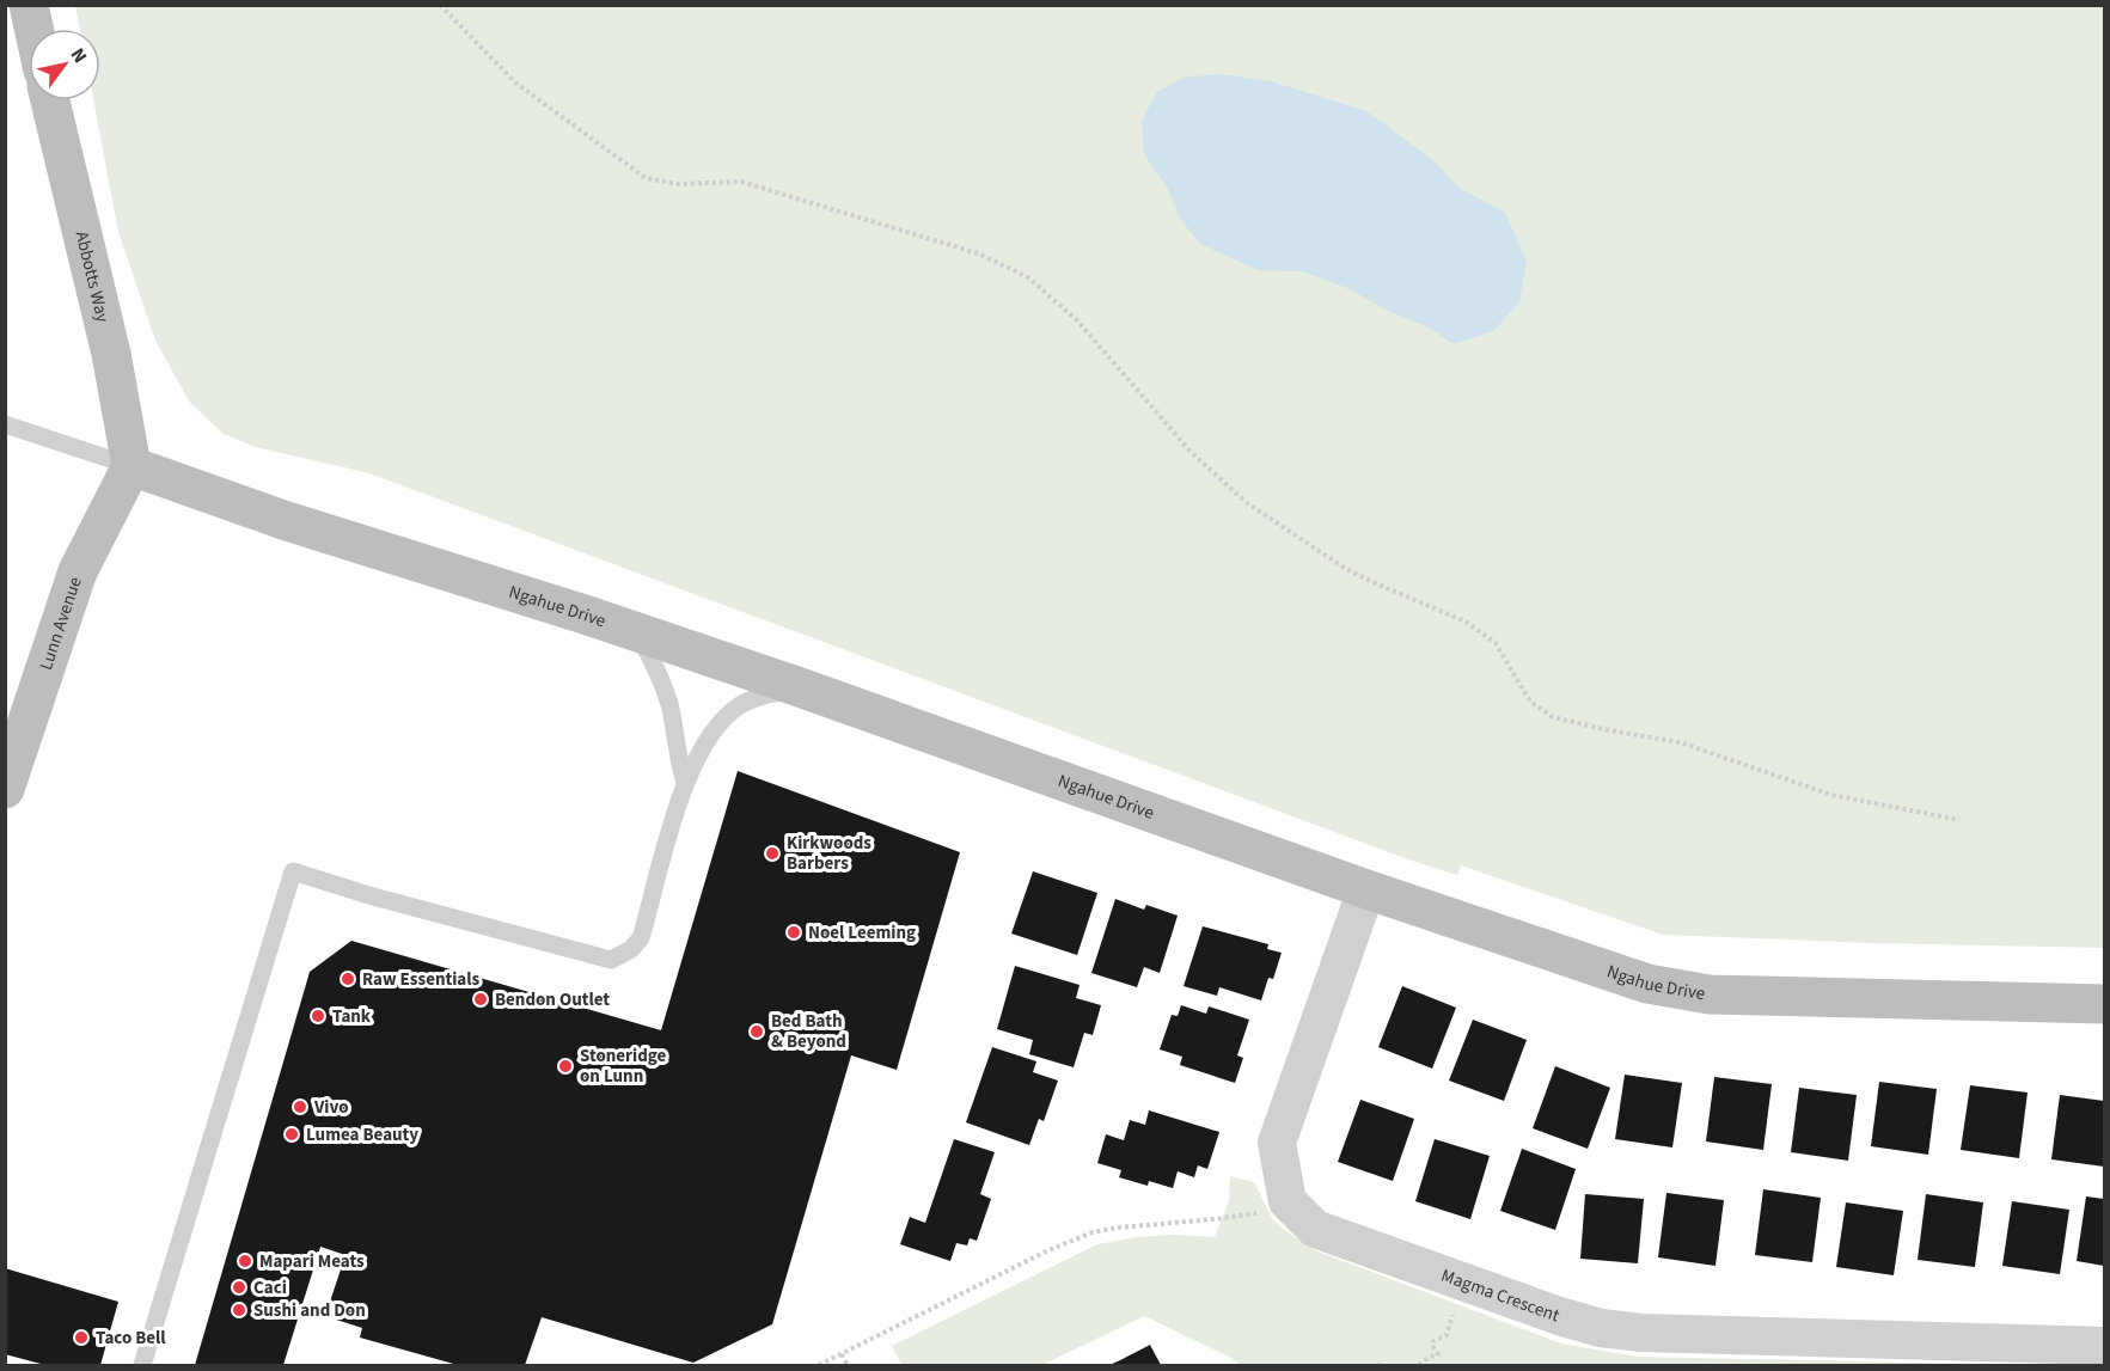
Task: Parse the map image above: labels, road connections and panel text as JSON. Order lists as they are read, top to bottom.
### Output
{
  "streets": {
    "main road": ["Abbotts Way", "Ngahue Drive", "Lunn Avenue"],
    "street": ["Magma Crescent"]
  },
  "crossings": [
    ["Abbotts Way", "Ngahue Drive"],
    ["Abbotts Way", "Lunn Avenue"],
    ["Ngahue Drive", "Lunn Avenue"],
    ["Ngahue Drive", "Magma Crescent"]
  ],
  "places": [
    "Kirkwoods Barbers",
    "Noel Leeming",
    "Raw Essentials",
    "Bendon Outlet",
    "Tank",
    "Bed Bath & Beyond",
    "Stoneridge on Lunn",
    "Vivo",
    "Lumea Beauty",
    "Mapari Meats",
    "Caci",
    "Sushi and Don",
    "Taco Bell"
  ],
  "north": "top right"
}
